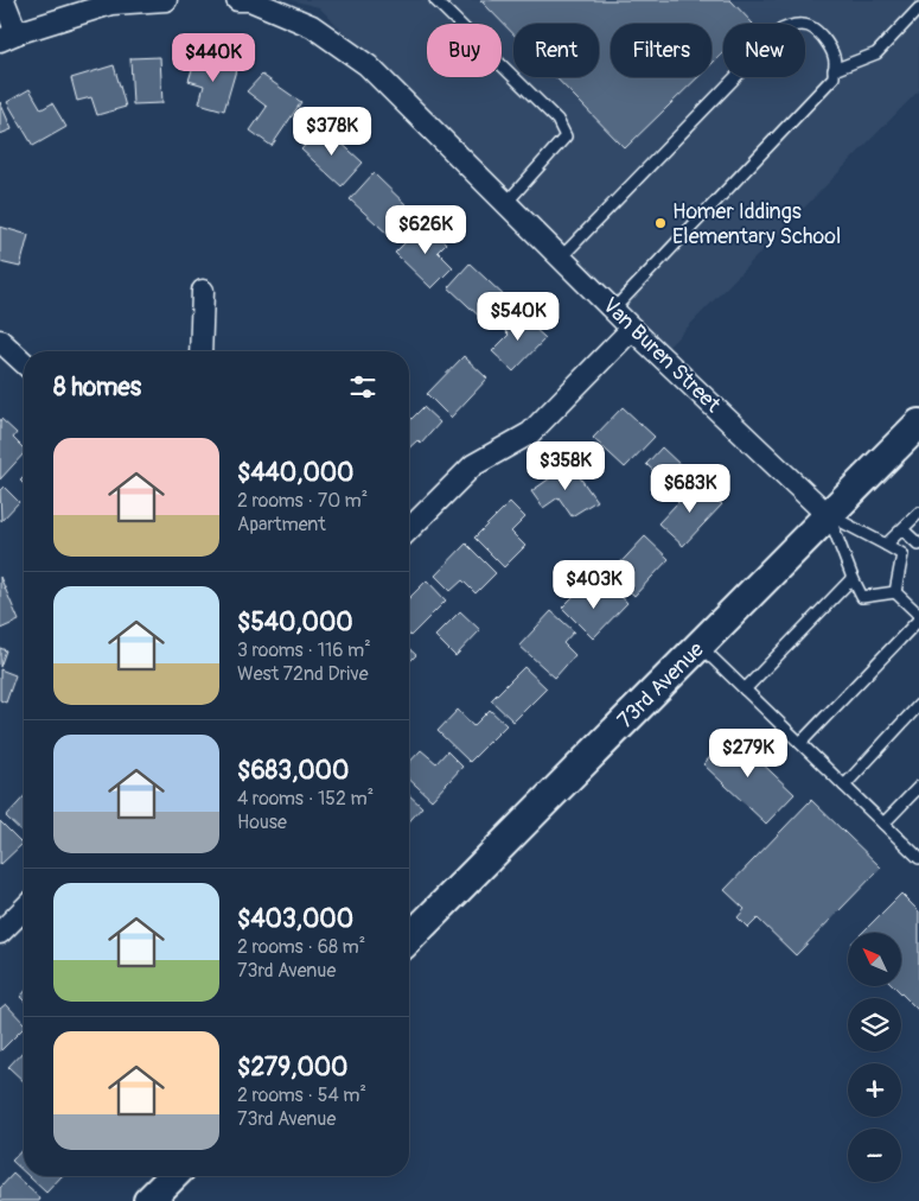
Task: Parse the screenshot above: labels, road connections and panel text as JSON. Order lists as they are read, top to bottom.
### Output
{
  "streets": {
    "street": ["Van Buren Street", "73rd Avenue"]
  },
  "crossings": [
    ["Van Buren Street", "73rd Avenue"]
  ],
  "places": ["Homer Iddings Elementary School"],
  "north": "top left",
  "page": {
    "chip": [
      "Buy",
      "Rent",
      "Filters",
      "New"
    ],
    "price": [
      "$440K",
      "$378K",
      "$626K",
      "$540K",
      "$358K",
      "$683K",
      "$403K",
      "$279K"
    ],
    "heading": "8 homes",
    "list": [
      {
        "name": "$440,000",
        "note": "2 rooms · 70 m² · Apartment"
      },
      {
        "name": "$540,000",
        "note": "3 rooms · 116 m² · West 72nd Drive"
      },
      {
        "name": "$683,000",
        "note": "4 rooms · 152 m² · House"
      },
      {
        "name": "$403,000",
        "note": "2 rooms · 68 m² · 73rd Avenue"
      },
      {
        "name": "$279,000",
        "note": "2 rooms · 54 m² · 73rd Avenue"
      }
    ],
    "map_buttons": ["+", "−"]
  }
}
